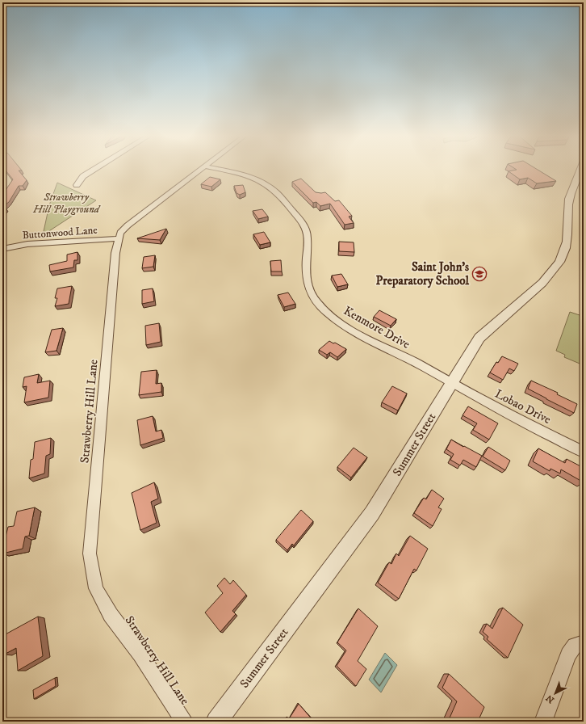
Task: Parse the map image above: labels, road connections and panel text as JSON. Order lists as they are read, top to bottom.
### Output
{
  "streets": {
    "street": [
      "Buttonwood Lane",
      "Kenmore Drive",
      "Lobao Drive",
      "Strawberry Hill Lane",
      "Summer Street"
    ]
  },
  "crossings": [
    ["Buttonwood Lane", "Strawberry Hill Lane"],
    ["Kenmore Drive", "Lobao Drive"],
    ["Kenmore Drive", "Summer Street"],
    ["Lobao Drive", "Summer Street"]
  ],
  "parks": ["Strawberry Hill Playground"],
  "places": {
    "school or university": ["Saint John's Preparatory School"]
  },
  "north": "bottom left"
}
